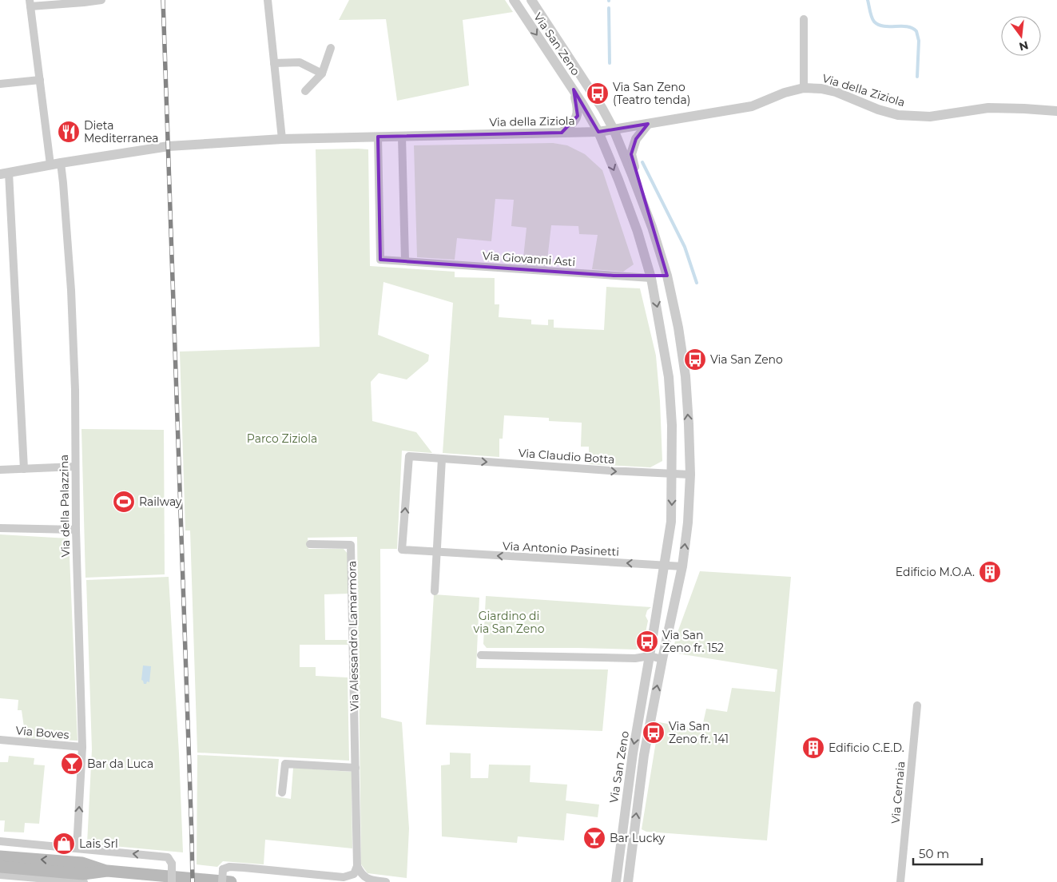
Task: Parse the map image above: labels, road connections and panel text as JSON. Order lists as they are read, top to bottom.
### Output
{
  "streets": {
    "street": [
      "Via San Zeno",
      "Via della Ziziola",
      "Via Giovanni Asti",
      "Via Claudio Botta",
      "Via della Palazzina",
      "Via Antonio Pasinetti",
      "Via Alessandro Lamarmora",
      "Via Boves",
      "Via Cernaia"
    ]
  },
  "crossings": [
    ["Via San Zeno", "Via della Ziziola"],
    ["Via San Zeno", "Via Giovanni Asti"],
    ["Via San Zeno", "Via Claudio Botta"],
    ["Via San Zeno", "Via Antonio Pasinetti"],
    ["Via della Ziziola", "Via Giovanni Asti"],
    ["Via della Ziziola", "Via della Palazzina"],
    ["Via Claudio Botta", "Via Antonio Pasinetti"],
    ["Via della Palazzina", "Via Boves"]
  ],
  "one_way": ["Via Antonio Pasinetti"],
  "parks": ["Parco Ziziola", "Giardino di via San Zeno"],
  "places": {
    "bus stop": [
      "Via San Zeno (Teatro tenda)",
      "Via San Zeno",
      "Via San Zeno fr. 152",
      "Via San Zeno fr. 141"
    ],
    "restaurant": ["Dieta Mediterranea"],
    "sports": ["Railway"],
    "building": ["Edificio M.O.A.", "Edificio C.E.D."],
    "bar": ["Bar da Luca", "Bar Lucky"],
    "shop": ["Lais Srl"]
  },
  "scale_bar": "50 m",
  "north": "bottom"
}
